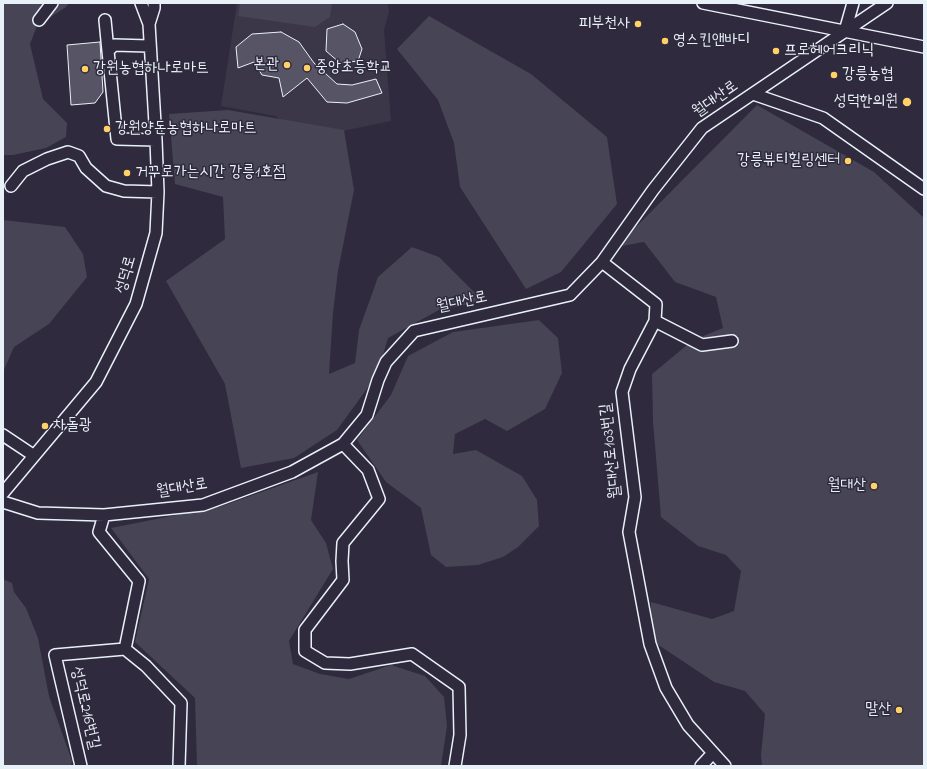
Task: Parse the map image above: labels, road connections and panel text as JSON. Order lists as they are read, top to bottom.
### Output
{
  "streets": {
    "street": [
      "월대산로",
      "성덕로",
      "월대산로103번길",
      "성덕로216번길"
    ]
  },
  "places": [
    "피부천사",
    "영스킨앤바디",
    "프로헤어크리닉",
    "본관",
    "중앙초등학교",
    "강원농협하나로마트",
    "강릉농협",
    "성덕한의원",
    "강원양돈농협하나로마트",
    "강릉뷰티힐링센터",
    "거꾸로가는시간 강릉1호점",
    "차돌광",
    "월대산",
    "말산"
  ]
}
